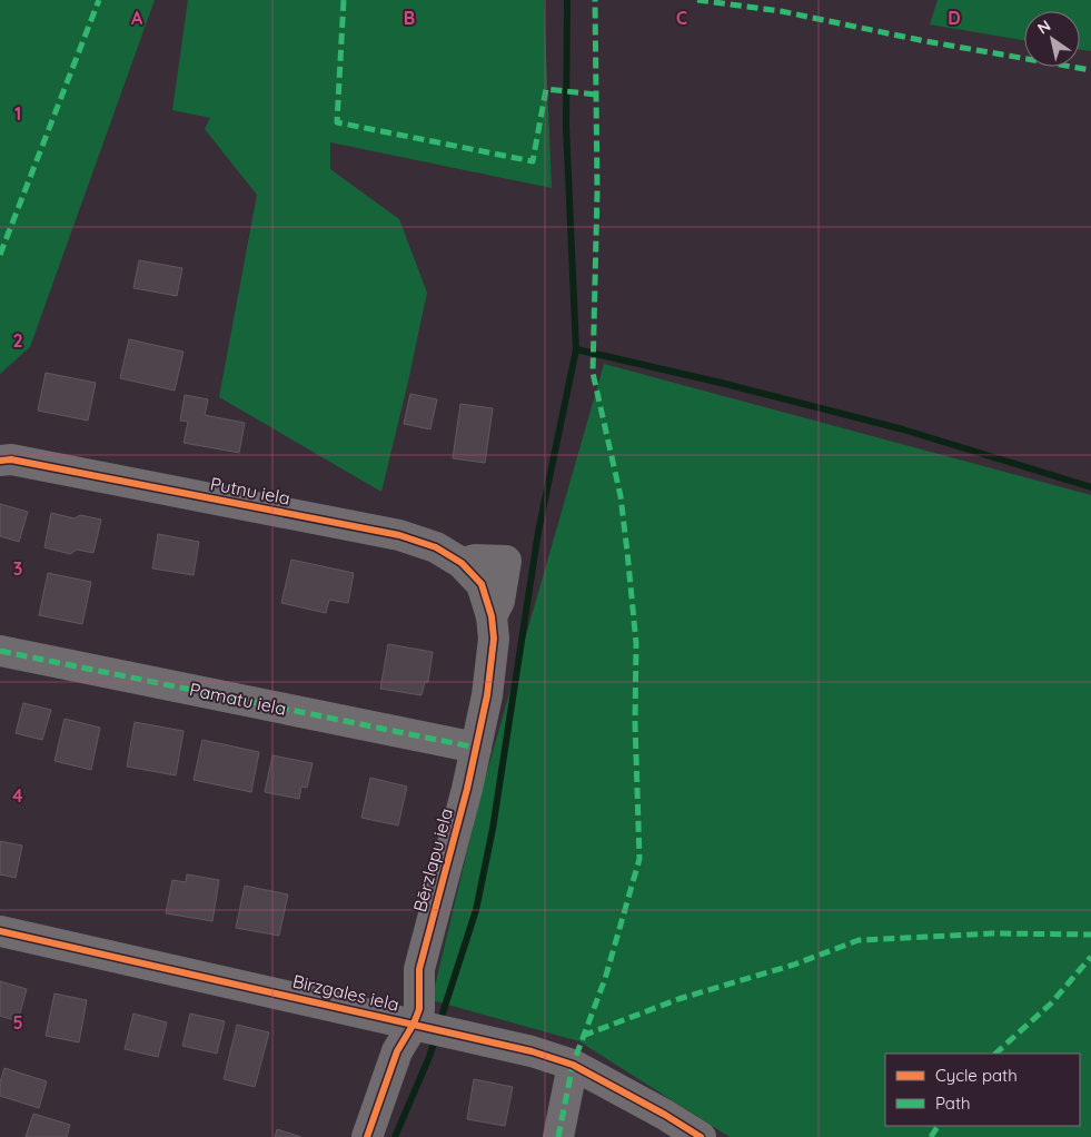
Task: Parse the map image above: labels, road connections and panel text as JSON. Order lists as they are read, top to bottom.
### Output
{
  "streets": {
    "street": [
      "Putnu iela",
      "Pamatu iela",
      "Bērzlapu iela",
      "Birzgales iela"
    ]
  },
  "crossings": [
    ["Putnu iela", "Bērzlapu iela"],
    ["Pamatu iela", "Bērzlapu iela"],
    ["Bērzlapu iela", "Birzgales iela"]
  ],
  "legend": ["Cycle path", "Path"],
  "north": "top left",
  "grid": {
    "columns": [
      "A",
      "B",
      "C",
      "D"
    ],
    "rows": [
      "1",
      "2",
      "3",
      "4",
      "5"
    ]
  }
}
